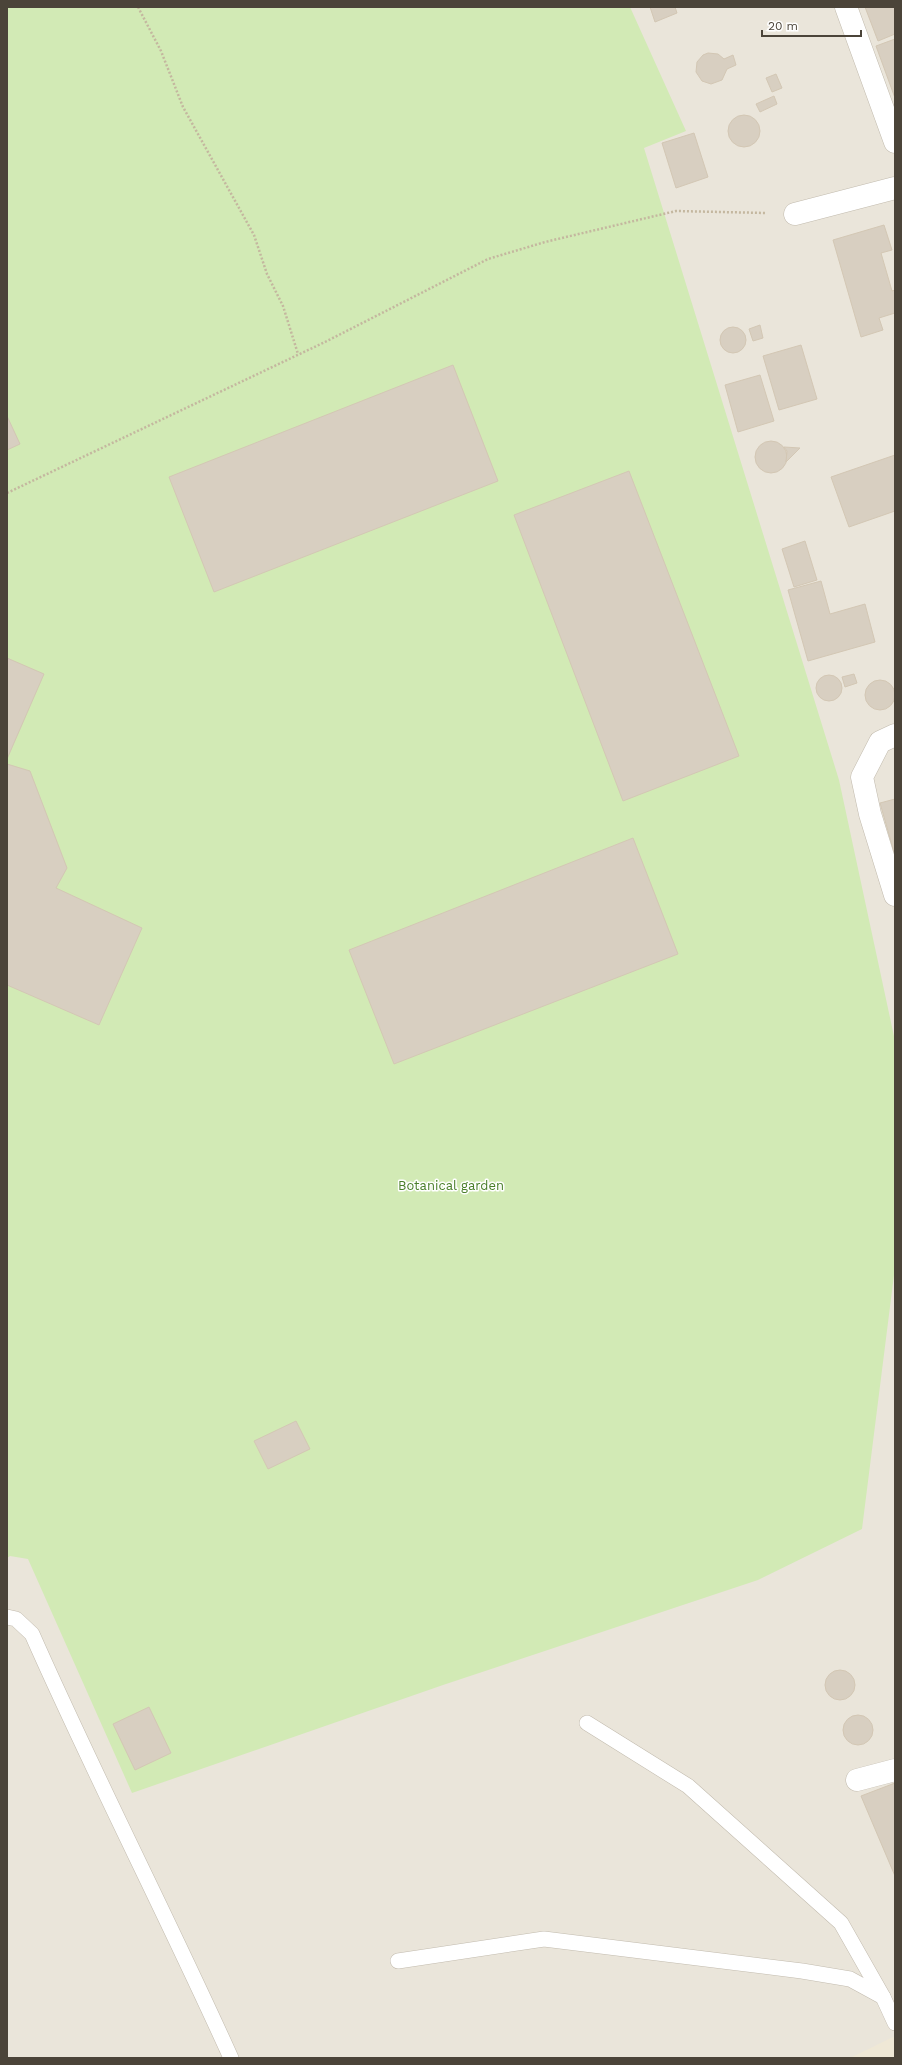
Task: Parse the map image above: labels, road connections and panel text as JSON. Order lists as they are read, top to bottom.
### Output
{
  "parks": ["Botanical garden"],
  "scale_bar": "20 m"
}
